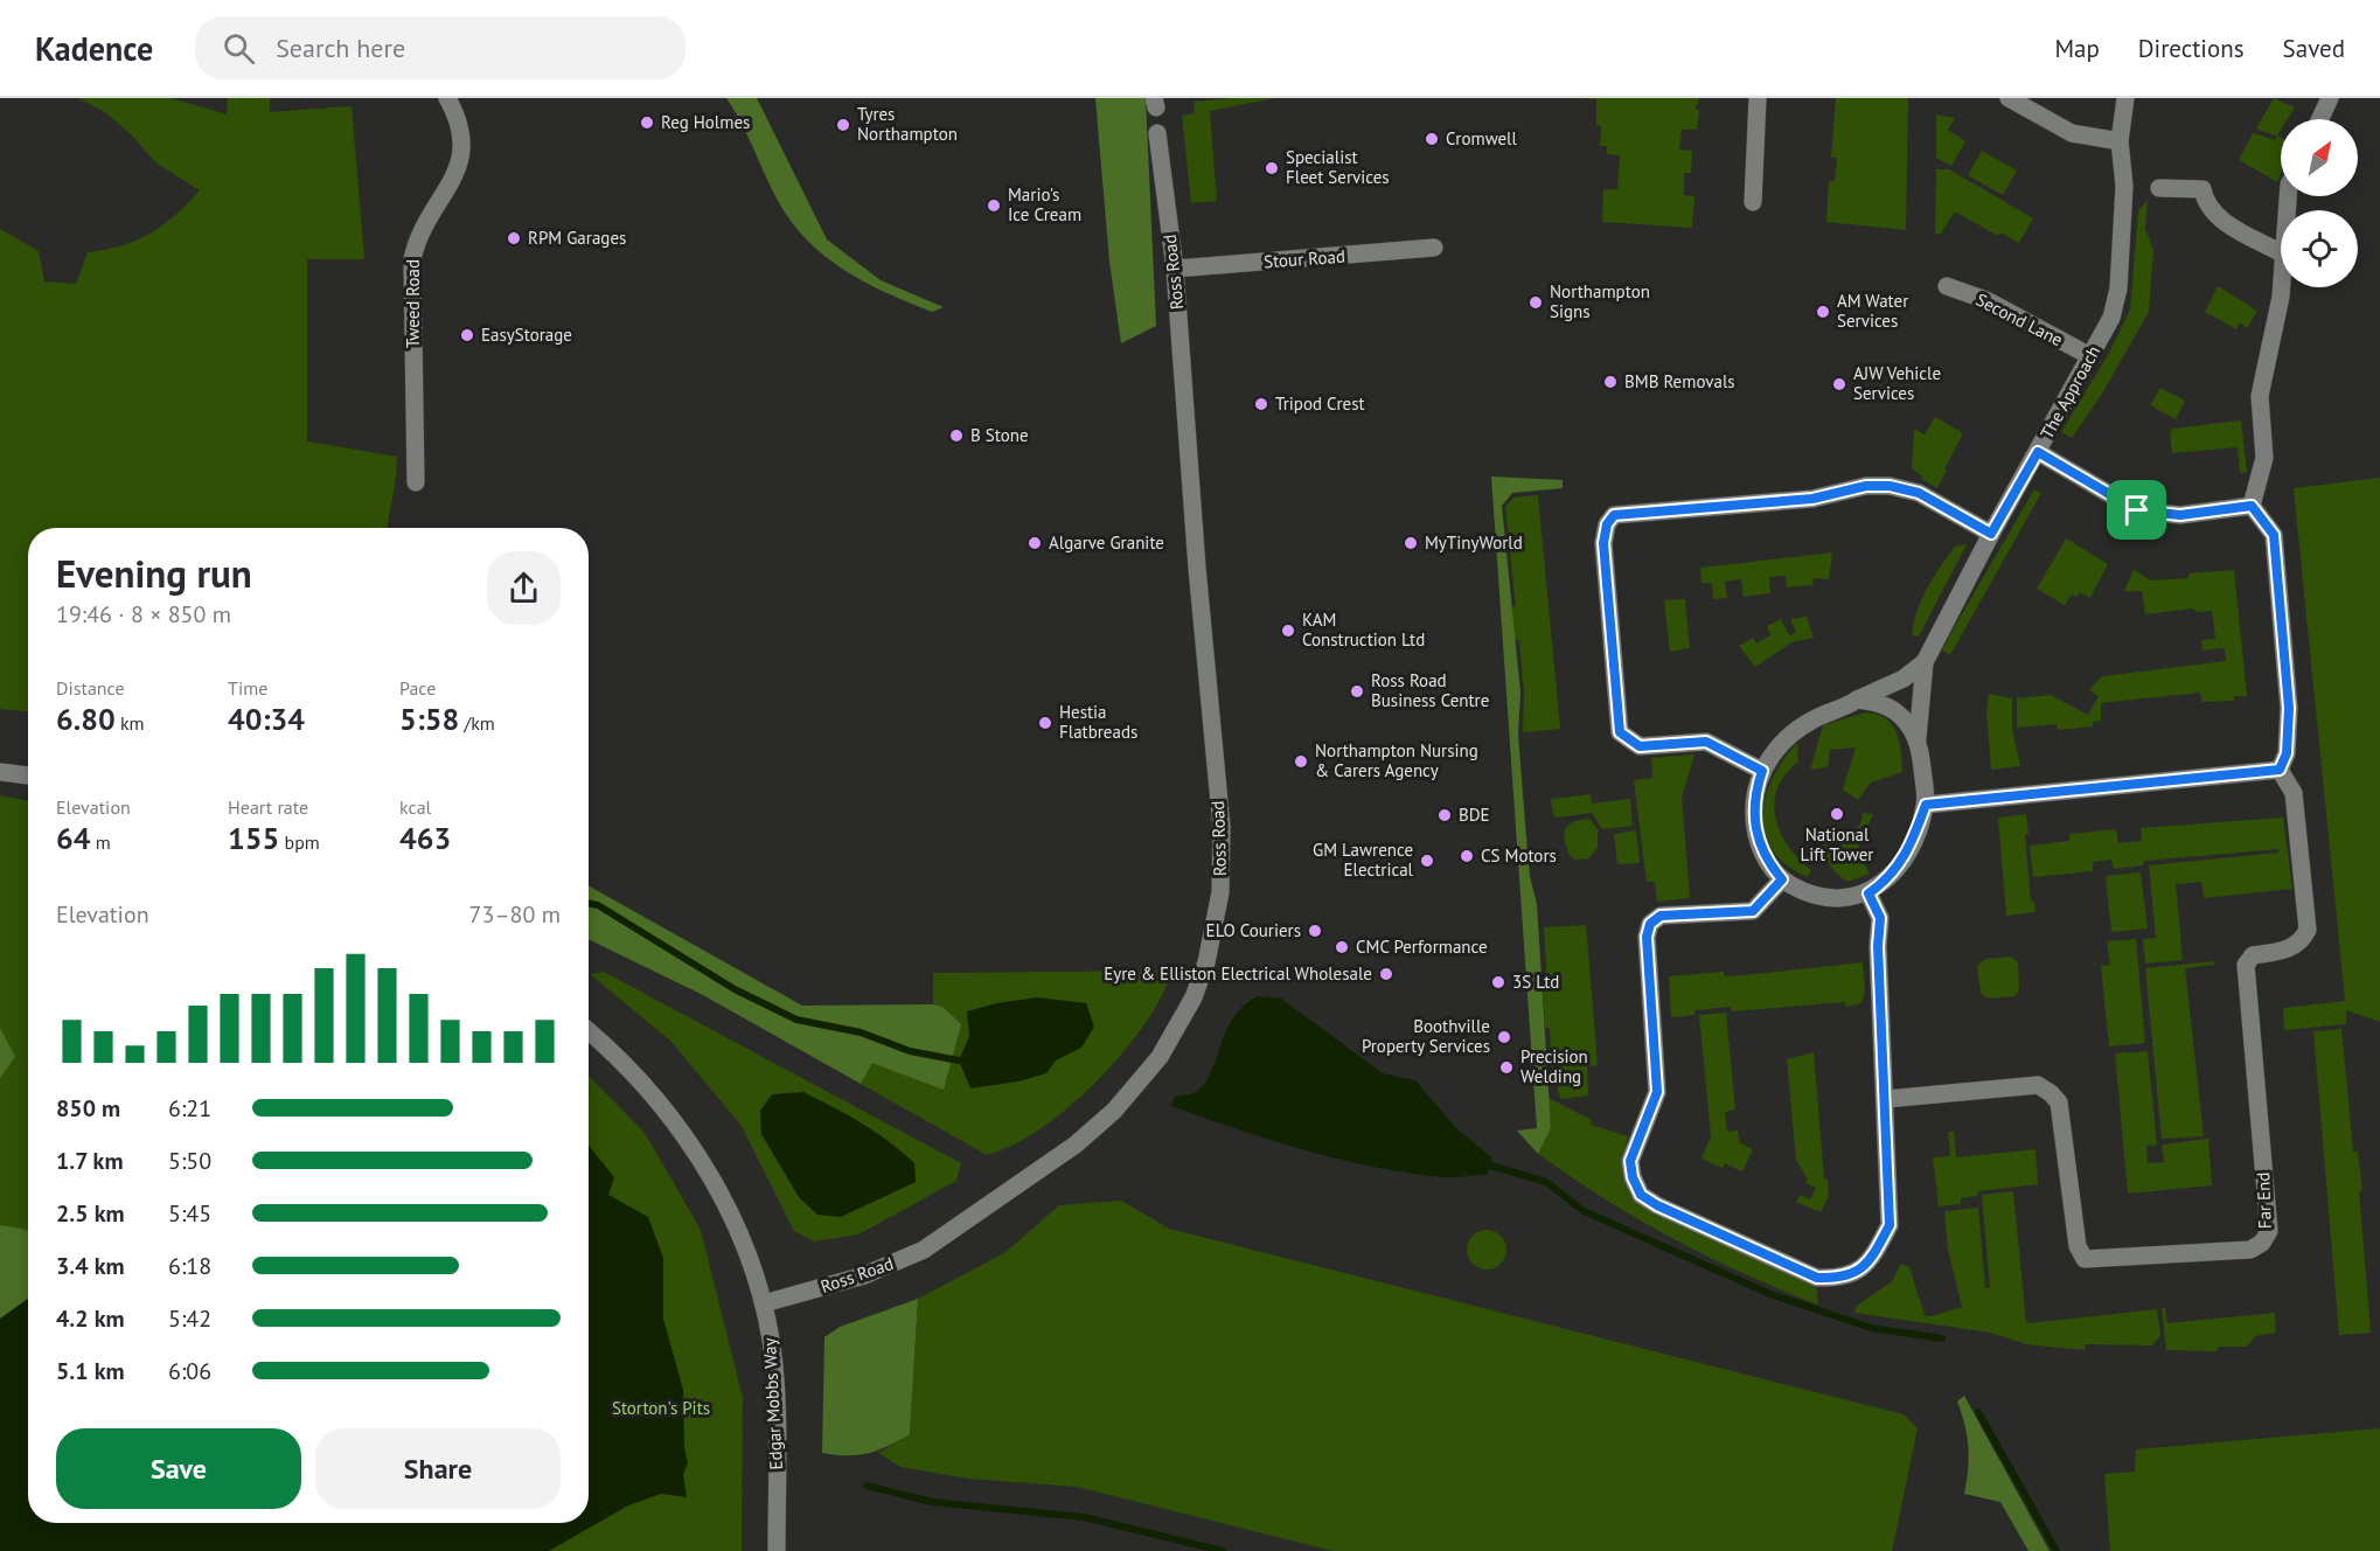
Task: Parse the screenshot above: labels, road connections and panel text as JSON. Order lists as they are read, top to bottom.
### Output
{
  "streets": {
    "street": [
      "Stour Road",
      "Ross Road",
      "Tweed Road",
      "Second Lane",
      "The Approach",
      "Far End",
      "Edgar Mobbs Way"
    ]
  },
  "crossings": [
    ["Stour Road", "Ross Road"],
    ["Ross Road", "Edgar Mobbs Way"],
    ["Second Lane", "The Approach"]
  ],
  "parks": ["Storton's Pits"],
  "places": [
    "Reg Holmes",
    "Tyres Northampton",
    "Cromwell",
    "Specialist Fleet Services",
    "Mario's Ice Cream",
    "RPM Garages",
    "Northampton Signs",
    "AM Water Services",
    "EasyStorage",
    "BMB Removals",
    "AJW Vehicle Services",
    "Tripod Crest",
    "B Stone",
    "Algarve Granite",
    "MyTinyWorld",
    "KAM Construction Ltd",
    "Ross Road Business Centre",
    "Hestia Flatbreads",
    "Northampton Nursing & Carers Agency",
    "National Lift Tower",
    "BDE",
    "CS Motors",
    "GM Lawrence Electrical",
    "ELO Couriers",
    "CMC Performance",
    "Eyre & Elliston Electrical Wholesale",
    "3S Ltd",
    "Boothville Property Services",
    "Precision Welding"
  ],
  "north": "top right",
  "page": {
    "header": "Kadence",
    "search": "Search here",
    "nav": ["Map", "Directions", "Saved"],
    "heading": ["Evening run", "19:46 · 8 × 850 m"],
    "stats": [
      ["Distance", "6.80 km"],
      ["Time", "40:34"],
      ["Pace", "5:58 /km"],
      ["Elevation", "64 m"],
      ["Heart rate", "155 bpm"],
      ["kcal", "463"]
    ],
    "chart": ["Elevation", "73–80 m"],
    "list": [
      {
        "name": "850 m",
        "note": "6:21"
      },
      {
        "name": "1.7 km",
        "note": "5:50"
      },
      {
        "name": "2.5 km",
        "note": "5:45"
      },
      {
        "name": "3.4 km",
        "note": "6:18"
      },
      {
        "name": "4.2 km",
        "note": "5:42"
      },
      {
        "name": "5.1 km",
        "note": "6:06"
      }
    ],
    "buttons": ["Save", "Share"]
  }
}
